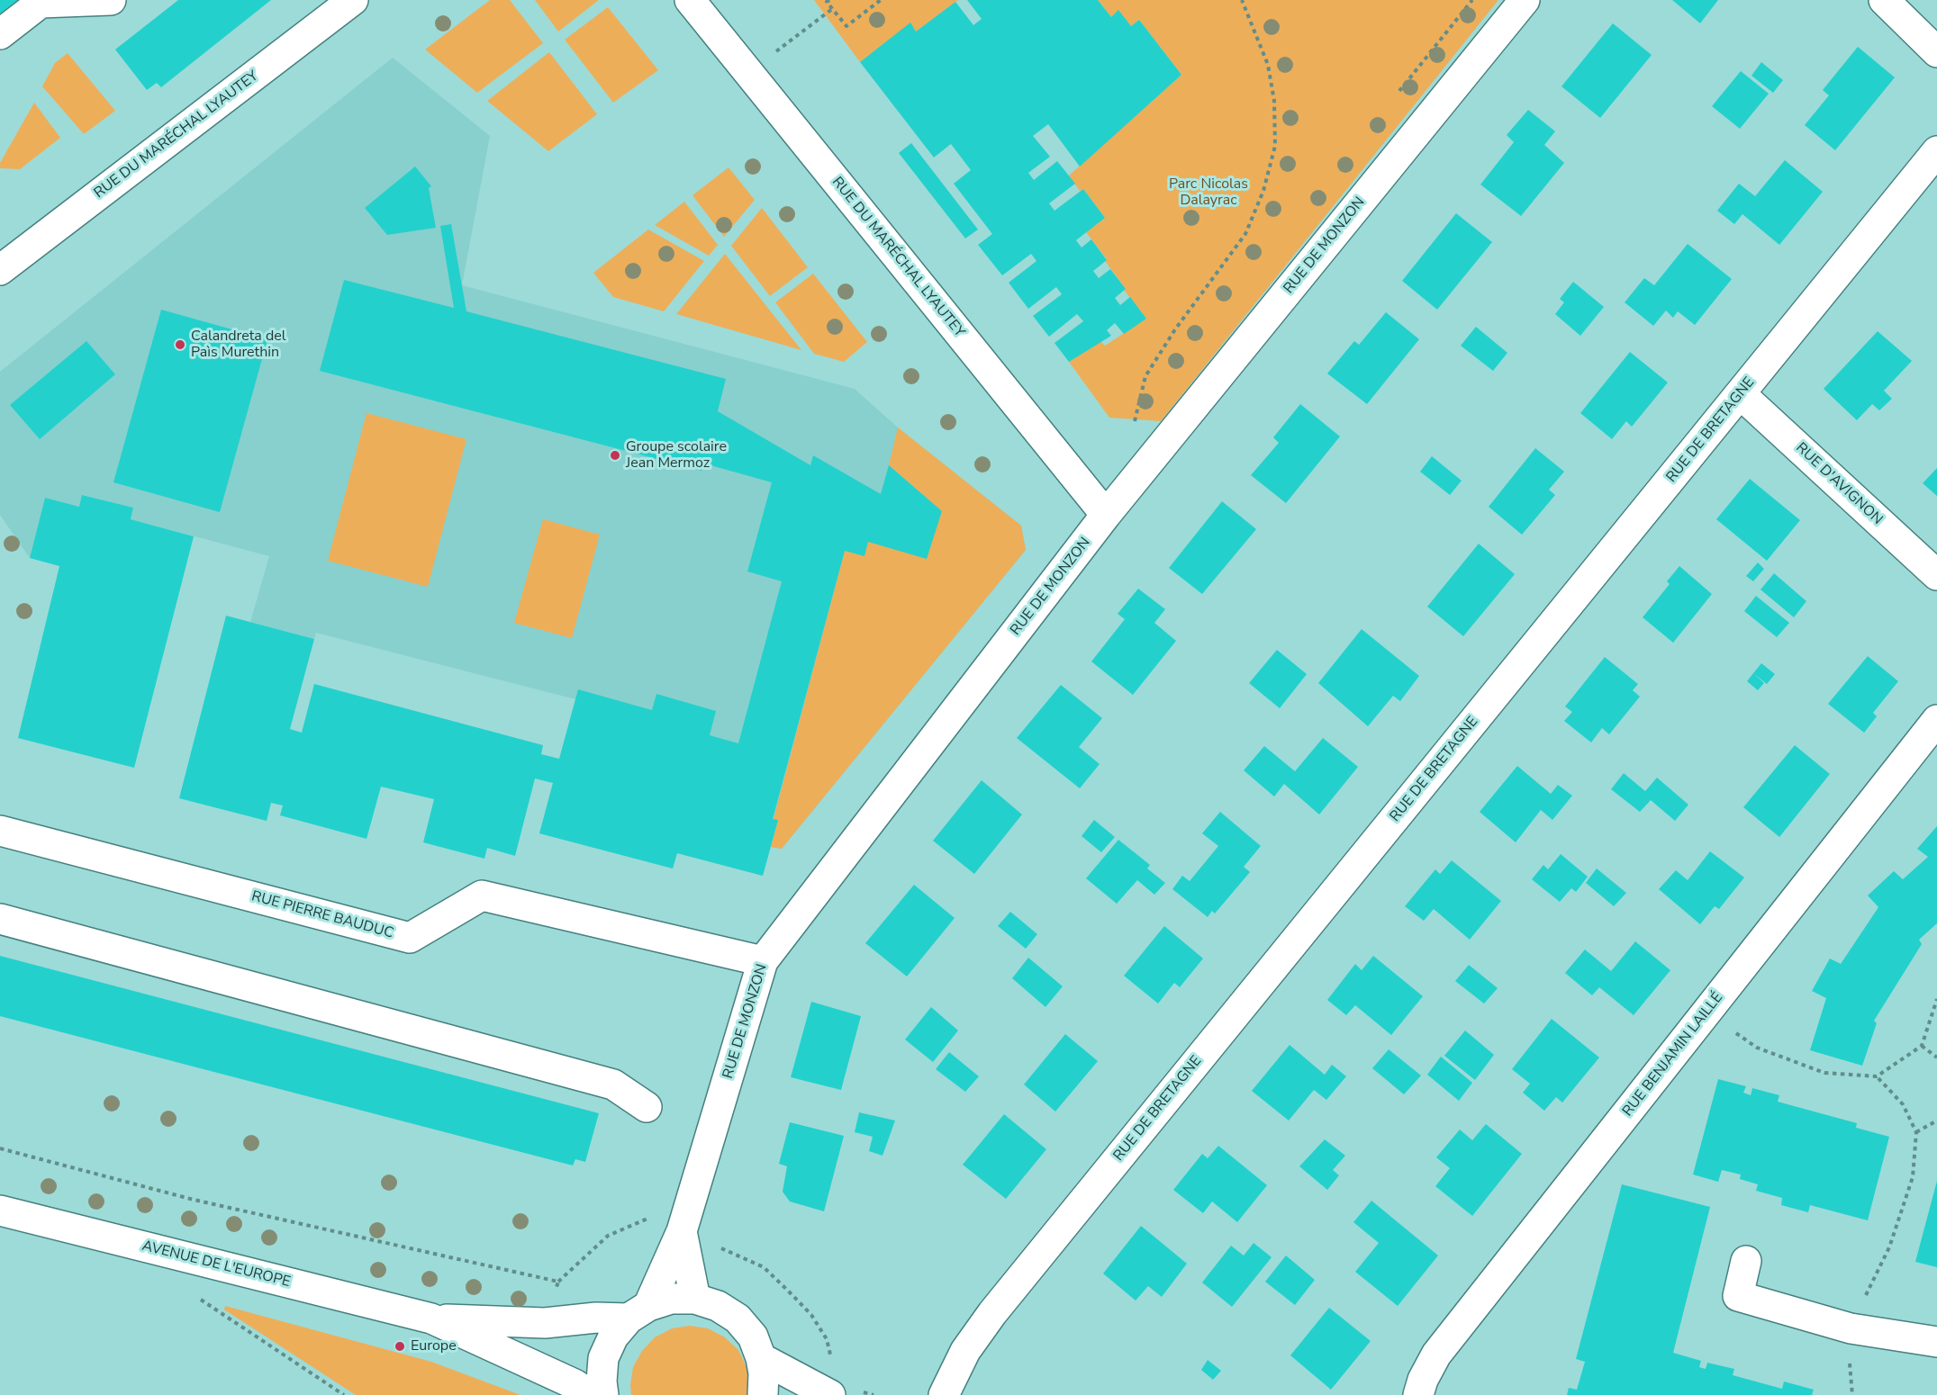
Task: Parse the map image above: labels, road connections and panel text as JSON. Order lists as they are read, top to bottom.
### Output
{
  "streets": {
    "street": [
      "RUE DU MARÉCHAL LYAUTEY",
      "RUE DE MONZON",
      "RUE DE BRETAGNE",
      "RUE D'AVIGNON",
      "RUE PIERRE BAUDUC",
      "RUE BENJAMIN LAILLÉ",
      "AVENUE DE L'EUROPE"
    ]
  },
  "crossings": [
    ["RUE DU MARÉCHAL LYAUTEY", "RUE DE MONZON"],
    ["RUE DE MONZON", "RUE PIERRE BAUDUC"],
    ["RUE DE MONZON", "AVENUE DE L'EUROPE"],
    ["RUE DE BRETAGNE", "RUE D'AVIGNON"]
  ],
  "parks": ["Parc Nicolas Dalayrac"],
  "places": ["Calandreta del Paìs Murethin", "Groupe scolaire Jean Mermoz", "Europe"]
}
